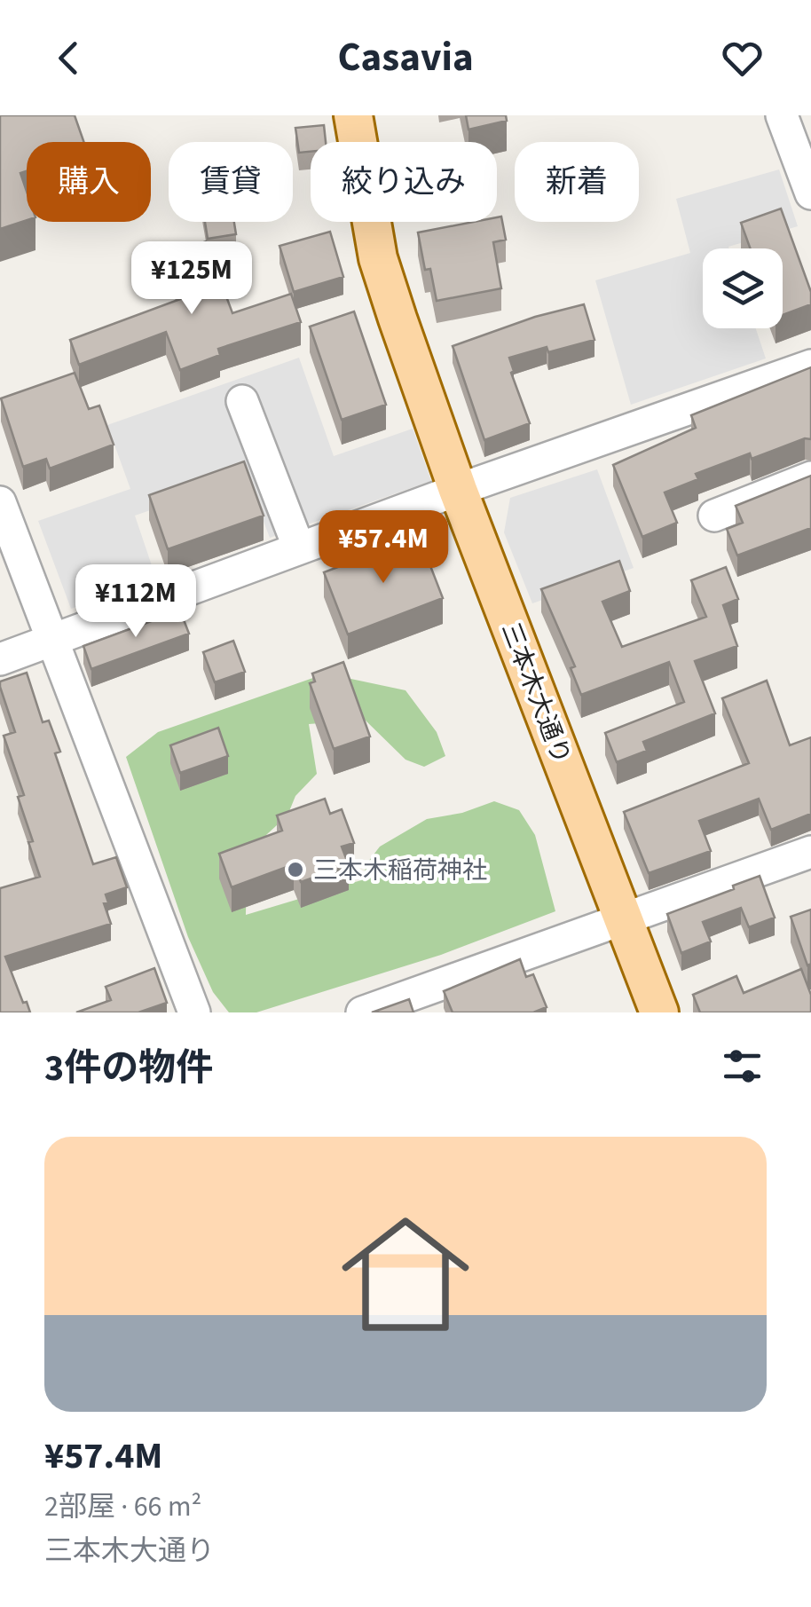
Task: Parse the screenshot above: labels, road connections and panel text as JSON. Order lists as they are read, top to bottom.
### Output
{
  "streets": {
    "main road": ["三本木大通り"]
  },
  "places": ["三本木稲荷神社"],
  "page": {
    "header": "Casavia",
    "chip": [
      "購入",
      "賃貸",
      "絞り込み",
      "新着"
    ],
    "price": ["¥125M", "¥57.4M", "¥112M"],
    "heading": "3件の物件",
    "list": [
      {
        "name": "¥57.4M",
        "note": "2部屋 · 66 m² · 三本木大通り"
      }
    ]
  }
}
